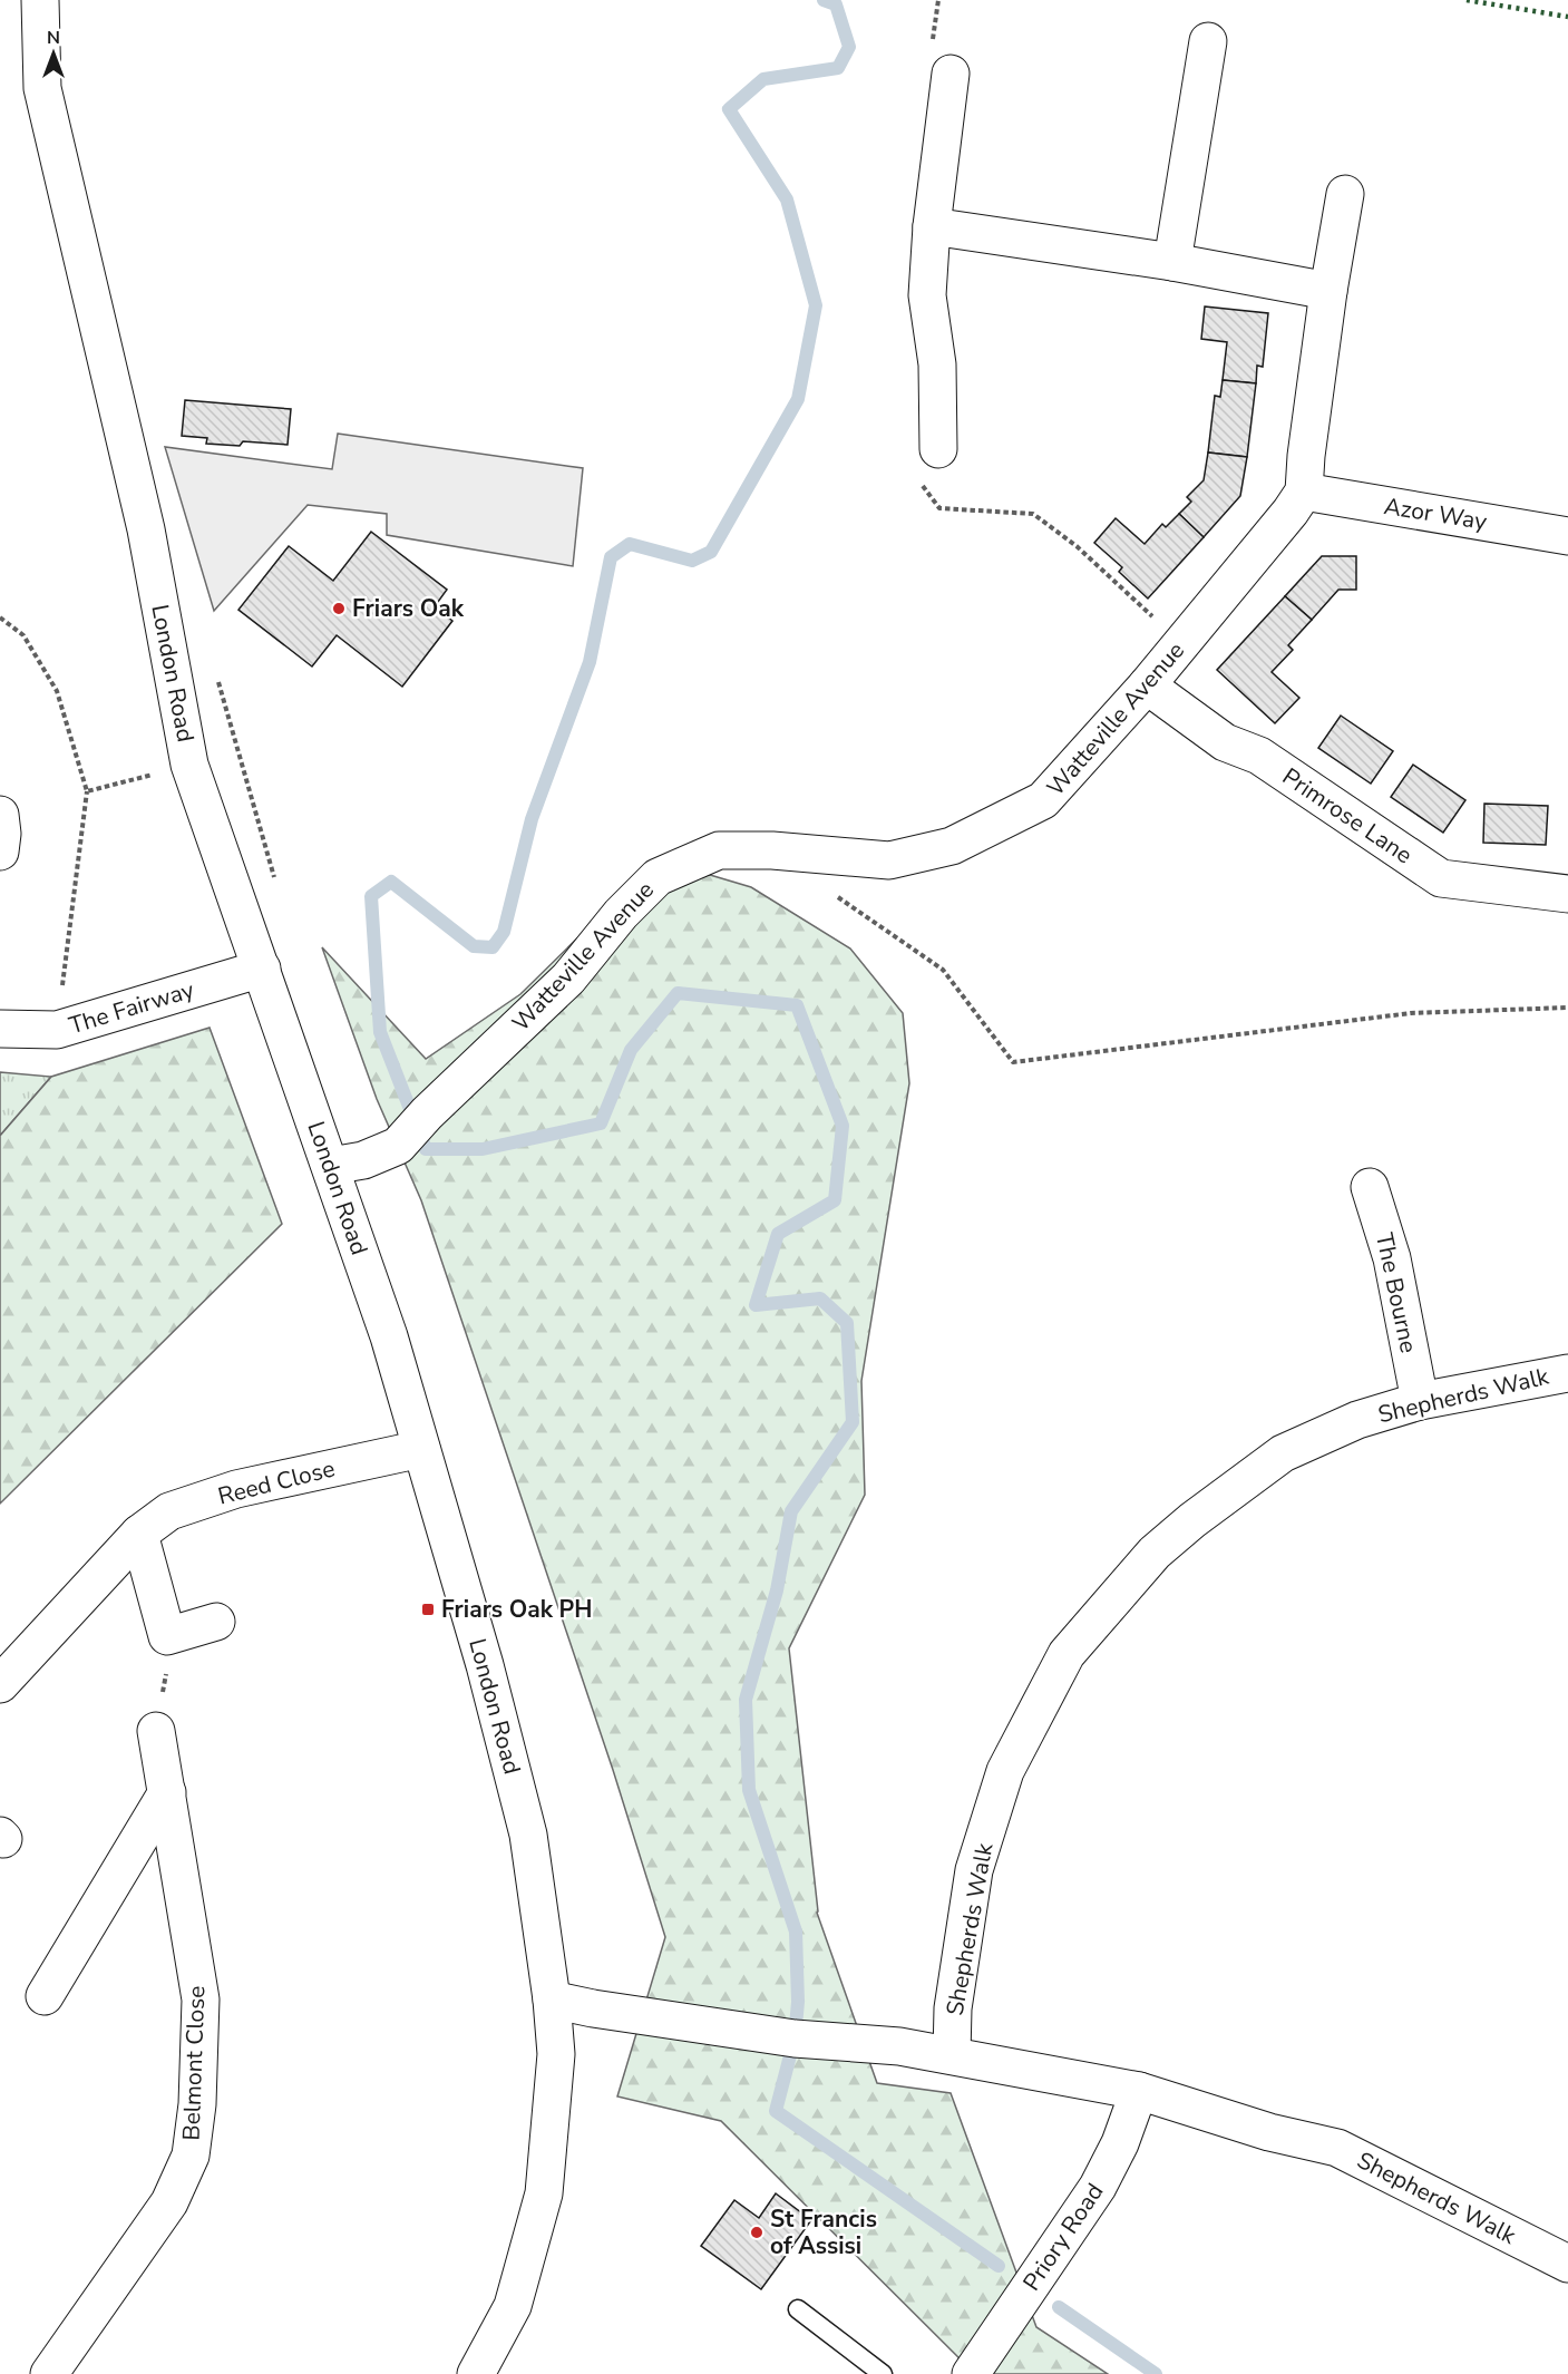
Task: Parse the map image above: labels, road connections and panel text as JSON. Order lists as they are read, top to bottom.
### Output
{
  "streets": {
    "street": [
      "Azor Way",
      "London Road",
      "Watteville Avenue",
      "Primrose Lane",
      "The Fairway",
      "The Bourne",
      "Shepherds Walk",
      "Reed Close",
      "Belmont Close",
      "Priory Road"
    ]
  },
  "crossings": [
    ["Azor Way", "Watteville Avenue"],
    ["London Road", "Watteville Avenue"],
    ["London Road", "The Fairway"],
    ["London Road", "Shepherds Walk"],
    ["London Road", "Reed Close"],
    ["Watteville Avenue", "Primrose Lane"],
    ["The Bourne", "Shepherds Walk"],
    ["Shepherds Walk", "Priory Road"]
  ],
  "places": {
    "other": ["Friars Oak", "St Francis of Assisi"],
    "transit": ["Friars Oak PH"]
  },
  "north": "top"
}
